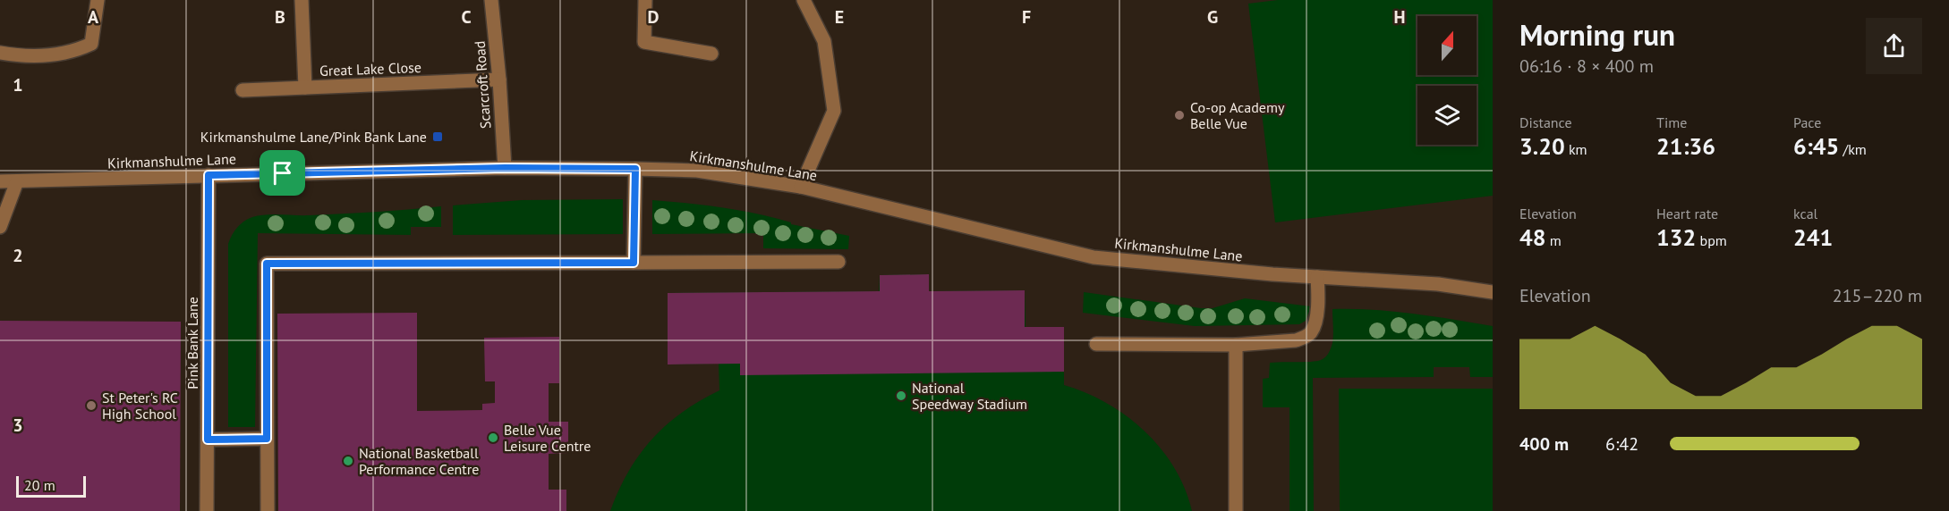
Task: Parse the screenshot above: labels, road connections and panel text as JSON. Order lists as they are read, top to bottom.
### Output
{
  "streets": {
    "street": [
      "Great Lake Close",
      "Scarcroft Road",
      "Kirkmanshulme Lane",
      "Pink Bank Lane"
    ]
  },
  "crossings": [
    ["Great Lake Close", "Scarcroft Road"],
    ["Scarcroft Road", "Kirkmanshulme Lane"],
    ["Kirkmanshulme Lane", "Pink Bank Lane"]
  ],
  "places": {
    "other": [
      "Co-op Academy Belle Vue",
      "National Speedway Stadium",
      "St Peter's RC High School",
      "Belle Vue Leisure Centre",
      "National Basketball Performance Centre"
    ],
    "transit": ["Kirkmanshulme Lane/Pink Bank Lane"]
  },
  "scale_bar": "20 m",
  "north": "top",
  "page": {
    "heading": ["Morning run", "06:16 · 8 × 400 m"],
    "stats": [
      ["Distance", "3.20 km"],
      ["Time", "21:36"],
      ["Pace", "6:45 /km"],
      ["Elevation", "48 m"],
      ["Heart rate", "132 bpm"],
      ["kcal", "241"]
    ],
    "chart": ["Elevation", "215–220 m"],
    "list": [
      {
        "name": "400 m",
        "note": "6:42"
      }
    ],
    "scale": "20 m"
  },
  "grid": {
    "columns": [
      "A",
      "B",
      "C",
      "D",
      "E",
      "F",
      "G",
      "H"
    ],
    "rows": ["1", "2", "3"]
  }
}
